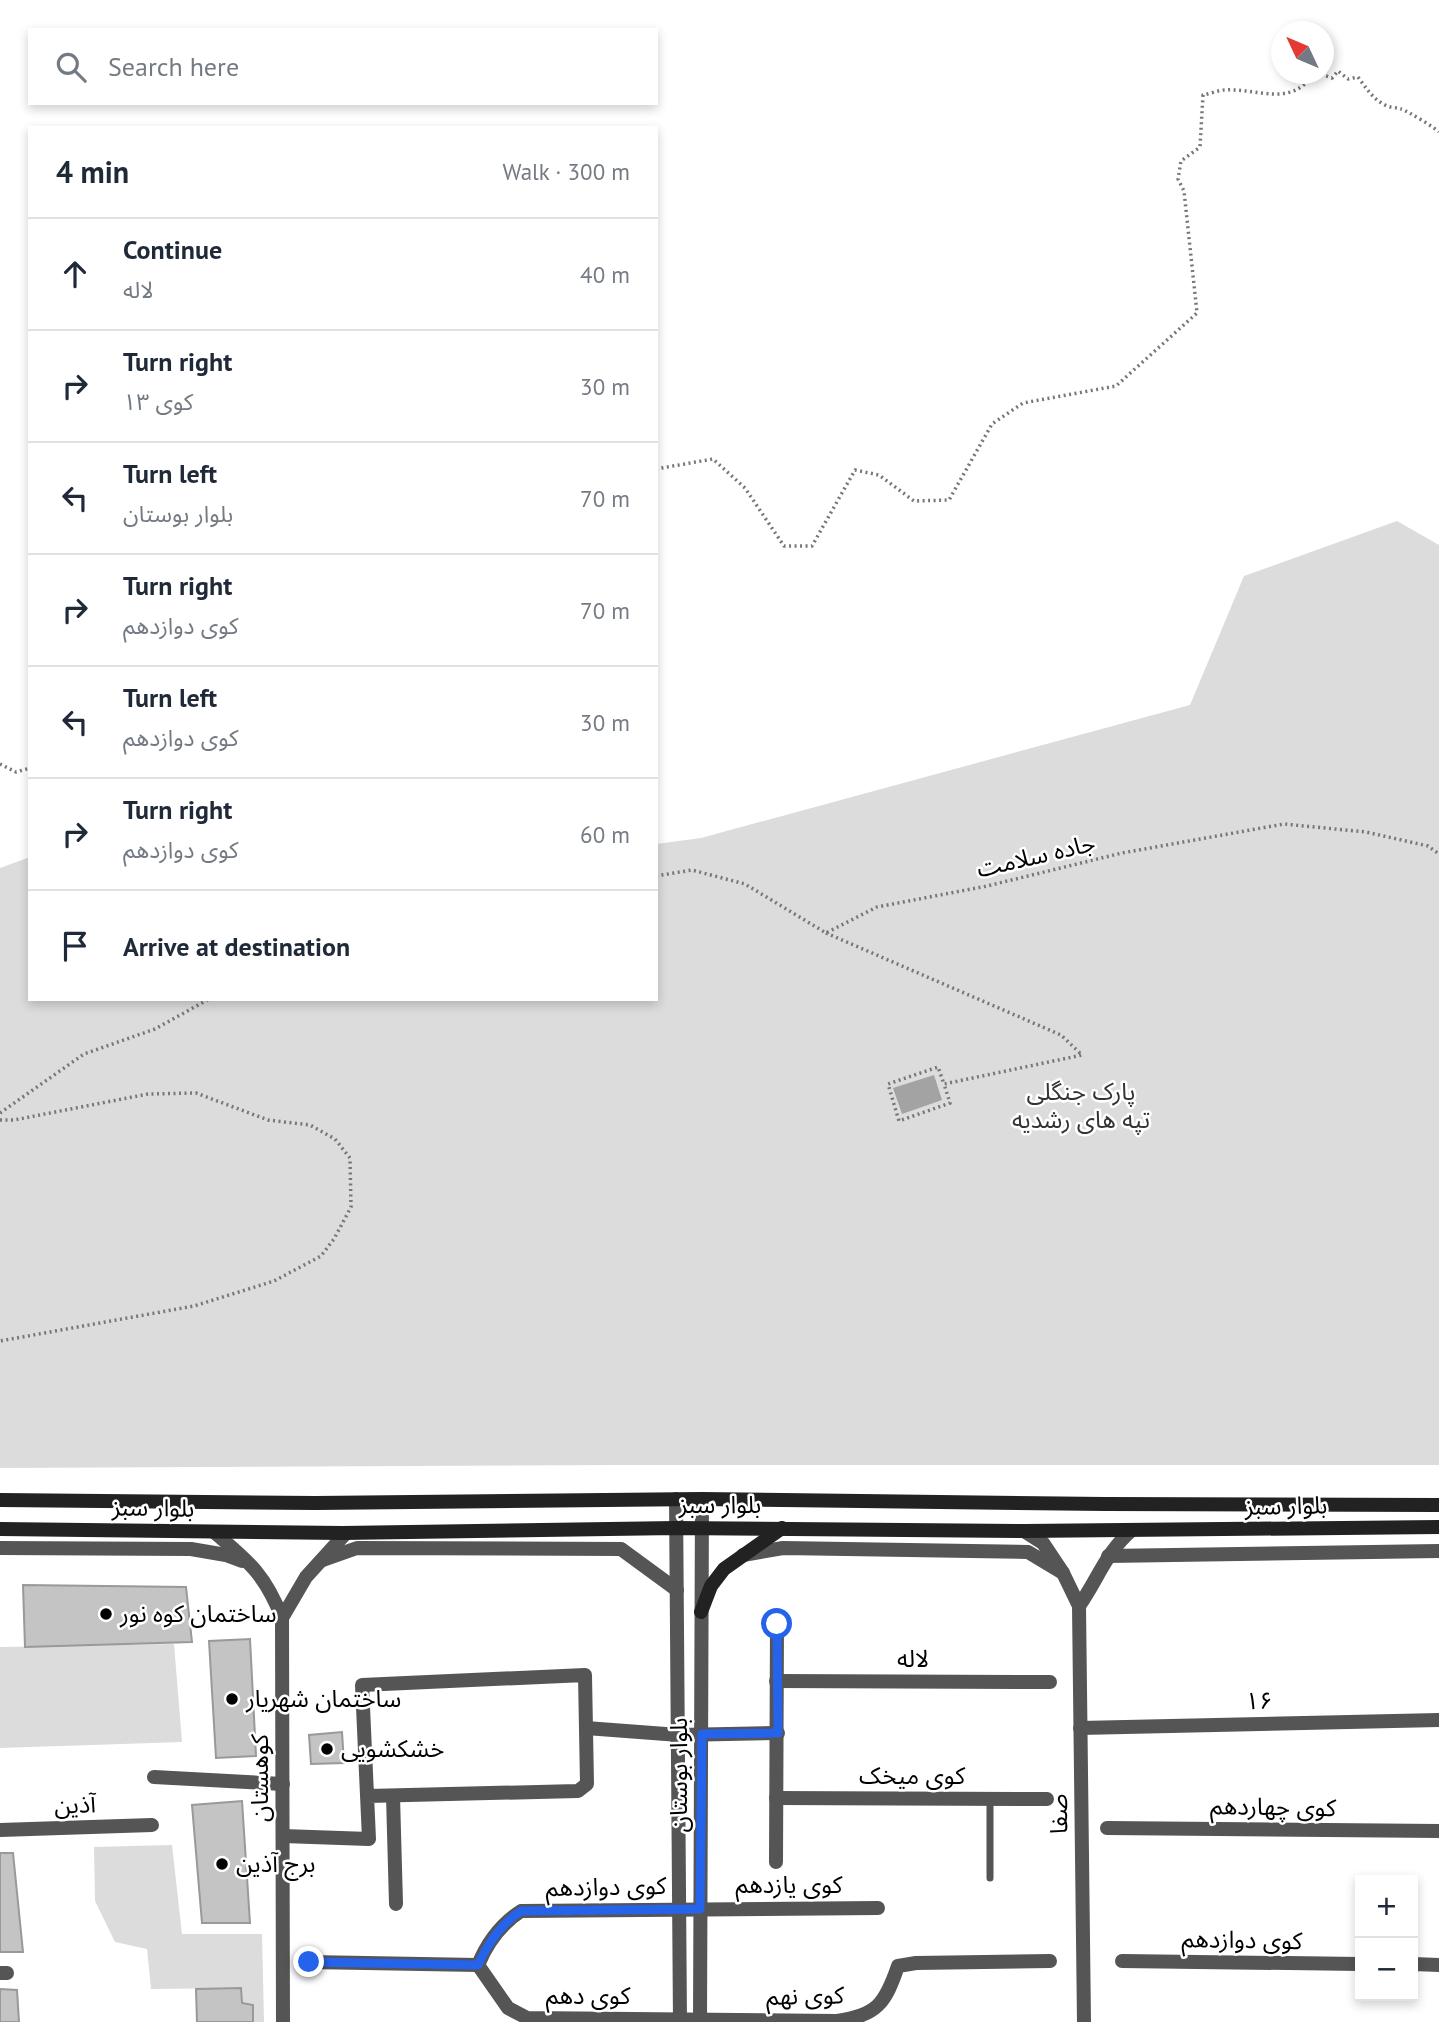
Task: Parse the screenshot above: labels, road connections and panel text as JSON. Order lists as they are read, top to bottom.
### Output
{
  "streets": {
    "main road": ["بلوار سبز"],
    "street": [
      "لاله",
      "۱۶",
      "بلوار بوستان",
      "کوی میخک",
      "کوهستان",
      "آذین",
      "کوی چهاردهم",
      "صفا",
      "کوی یازدهم",
      "کوی دوازدهم",
      "کوی دهم",
      "کوی نهم"
    ],
    "path": ["جاده سلامت"]
  },
  "crossings": [
    ["بلوار سبز", "بلوار بوستان"],
    ["۱۶", "صفا"],
    ["بلوار بوستان", "کوی یازدهم"],
    ["بلوار بوستان", "کوی دوازدهم"],
    ["بلوار بوستان", "کوی دهم"],
    ["بلوار بوستان", "کوی نهم"],
    ["کوی یازدهم", "کوی دوازدهم"],
    ["کوی دوازدهم", "کوی دهم"],
    ["کوی دهم", "کوی نهم"]
  ],
  "parks": ["پارک جنگلی تپه های رشدیه"],
  "places": [
    "ساختمان کوه نور",
    "ساختمان شهریار",
    "خشکشویی",
    "برج آذین"
  ],
  "north": "top left",
  "page": {
    "search": "Search here",
    "heading": ["4 min", "Walk · 300 m"],
    "list": [
      ["Continue", "لاله", "40 m"],
      ["Turn right", "کوی ۱۳", "30 m"],
      ["Turn left", "بلوار بوستان", "70 m"],
      ["Turn right", "کوی دوازدهم", "70 m"],
      ["Turn left", "کوی دوازدهم", "30 m"],
      ["Turn right", "کوی دوازدهم", "60 m"],
      "Arrive at destination"
    ],
    "map_buttons": ["+", "−"]
  }
}
